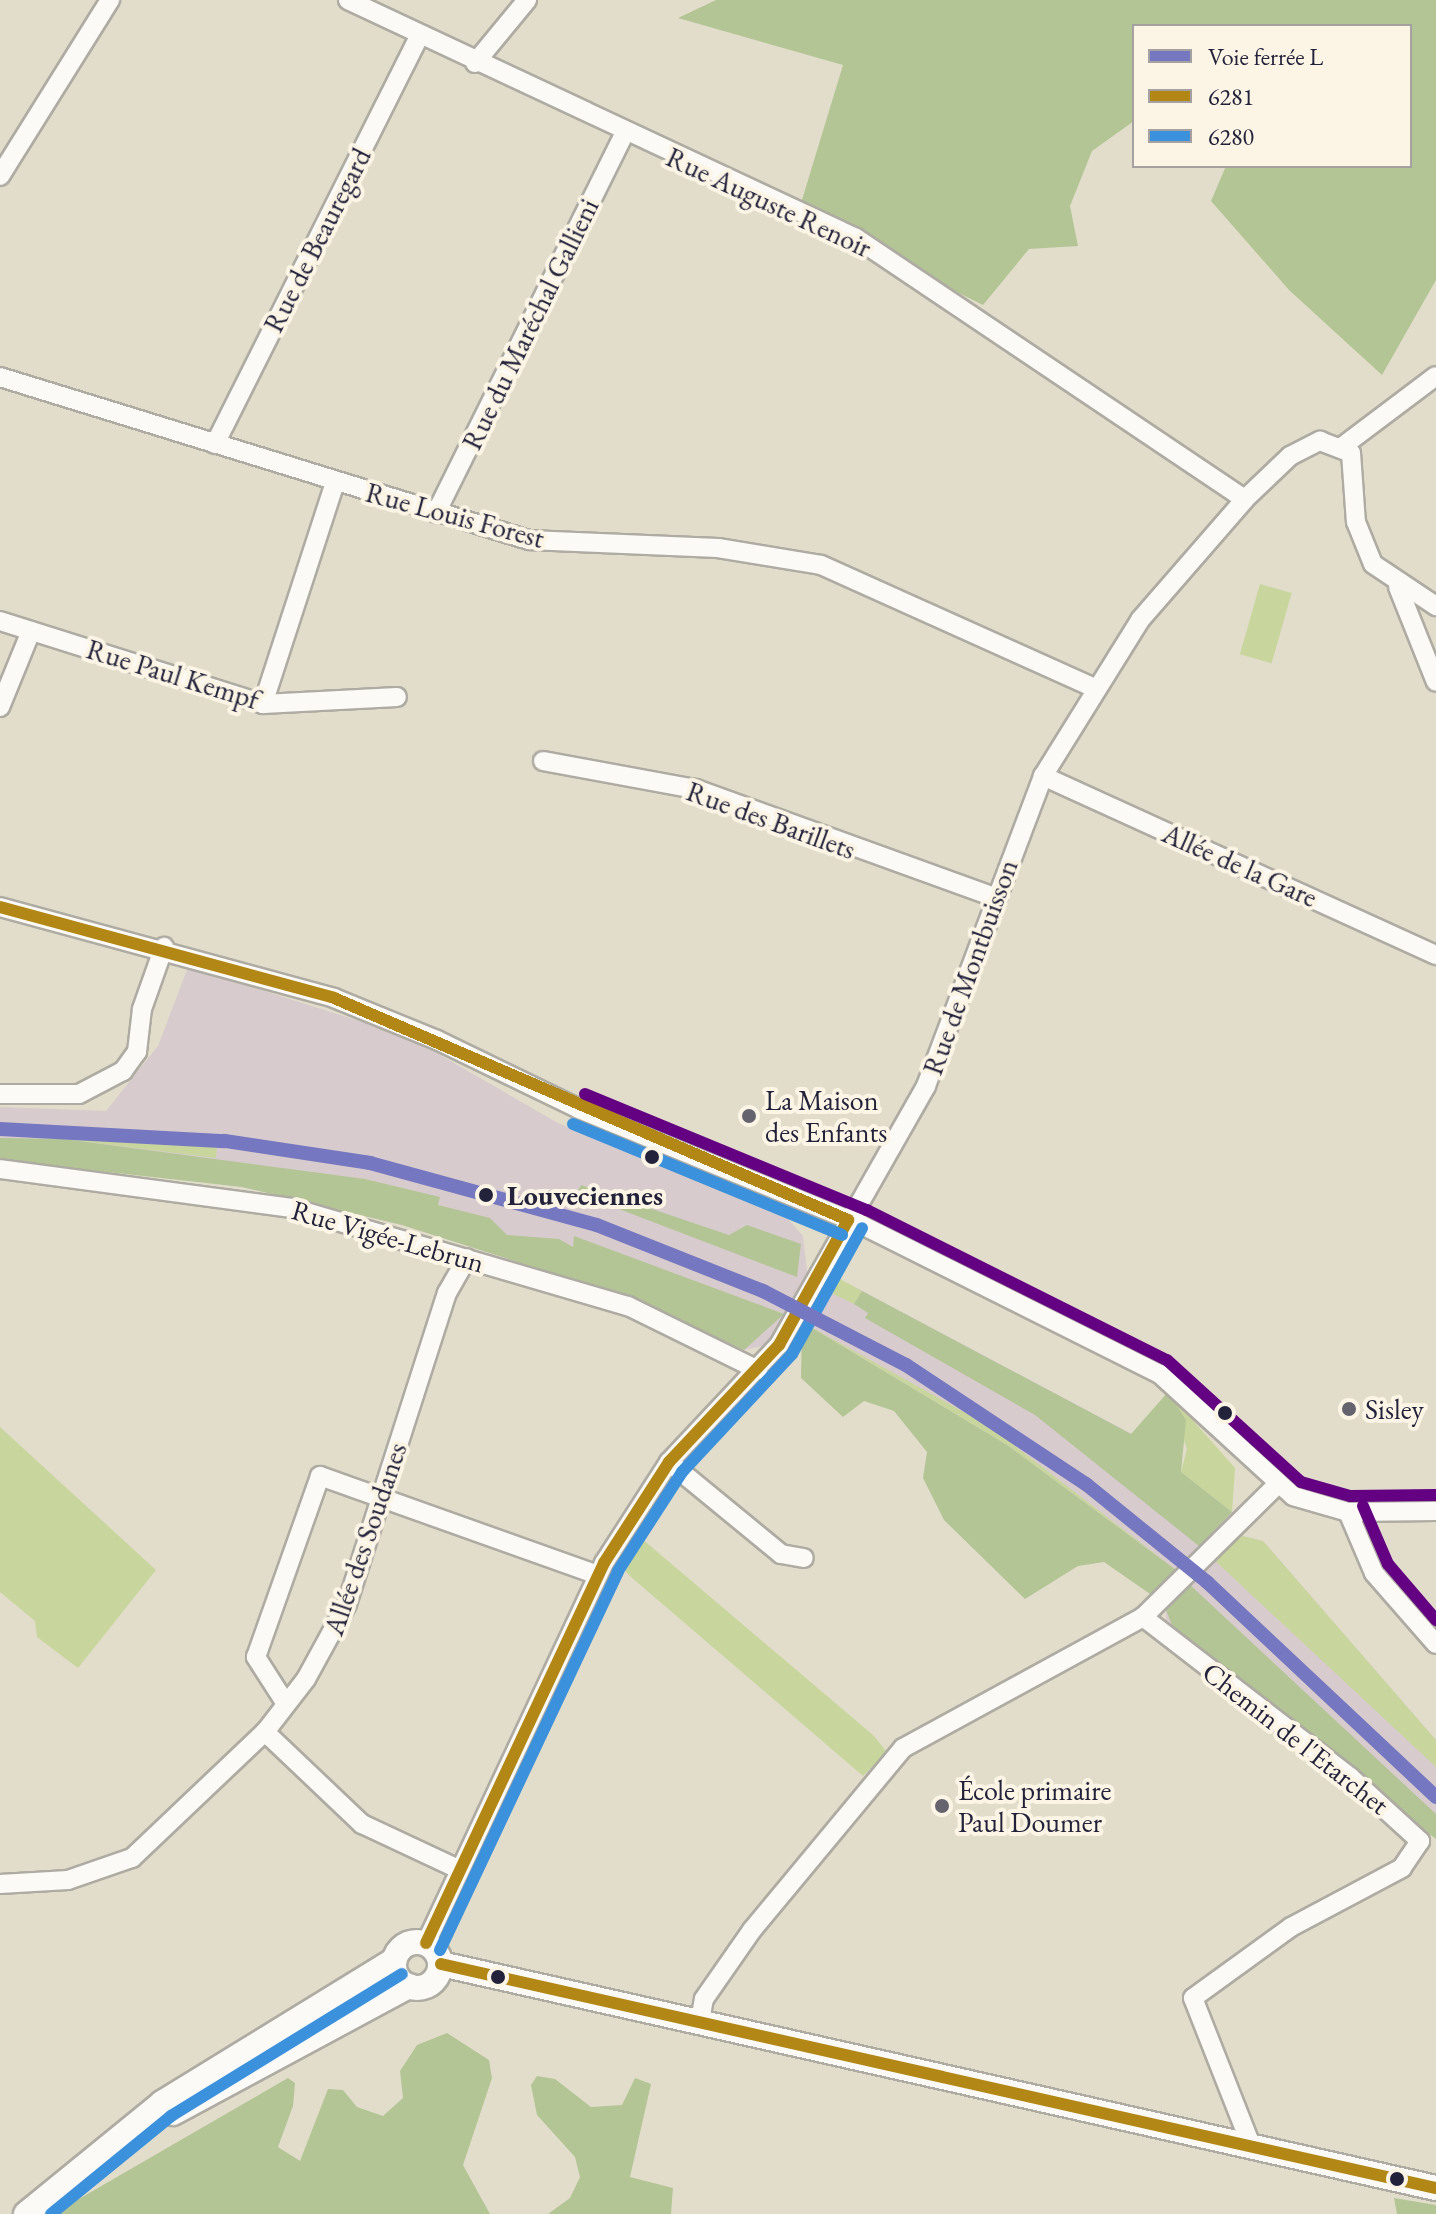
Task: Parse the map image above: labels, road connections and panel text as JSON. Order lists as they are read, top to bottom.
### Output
{
  "streets": {
    "street": [
      "Rue Auguste Renoir",
      "Rue de Beauregard",
      "Rue du Maréchal Gallieni",
      "Rue Louis Forest",
      "Rue Paul Kempf",
      "Rue des Barillets",
      "Allée de la Gare",
      "Rue de Montbuisson",
      "Rue Vigée-Lebrun",
      "Allée des Soudanes",
      "Chemin de l'Etarchet"
    ]
  },
  "crossings": [
    ["Rue Auguste Renoir", "Rue de Beauregard"],
    ["Rue Auguste Renoir", "Rue du Maréchal Gallieni"],
    ["Rue Auguste Renoir", "Rue de Montbuisson"],
    ["Rue de Beauregard", "Rue Louis Forest"],
    ["Rue du Maréchal Gallieni", "Rue Louis Forest"],
    ["Rue Louis Forest", "Rue de Montbuisson"],
    ["Rue des Barillets", "Rue de Montbuisson"],
    ["Allée de la Gare", "Rue de Montbuisson"],
    ["Rue de Montbuisson", "Rue Vigée-Lebrun"],
    ["Rue Vigée-Lebrun", "Allée des Soudanes"]
  ],
  "places": [
    "La Maison des Enfants",
    "Louveciennes",
    "Sisley",
    "École primaire Paul Doumer"
  ],
  "lines": ["transit line 6281", "transit line 6280", "rail line L"],
  "legend": ["Voie ferrée L", "6281", "6280"]
}
